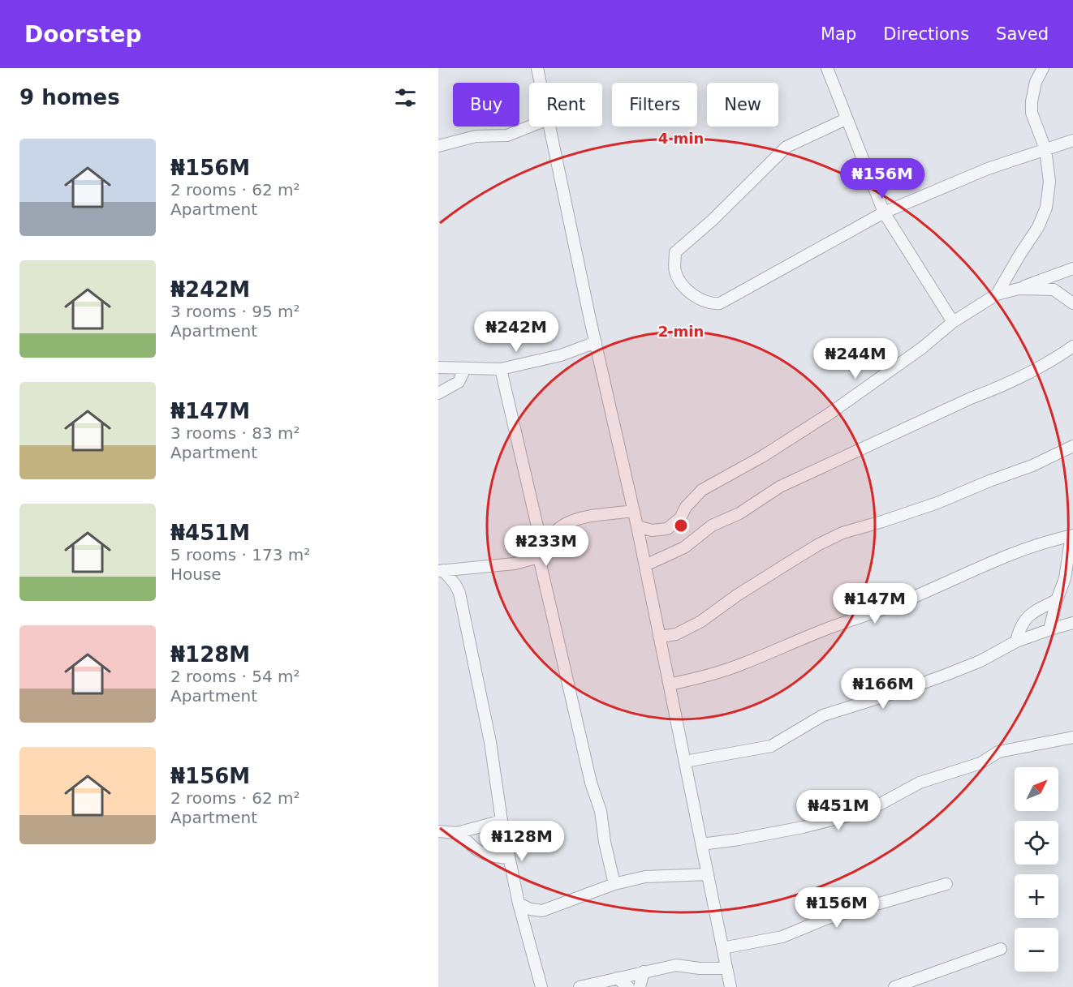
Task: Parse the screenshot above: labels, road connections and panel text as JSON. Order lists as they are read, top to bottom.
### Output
{
  "north": "top right",
  "page": {
    "header": "Doorstep",
    "nav": ["Map", "Directions", "Saved"],
    "heading": "9 homes",
    "chip": [
      "Buy",
      "Rent",
      "Filters",
      "New"
    ],
    "list": [
      {
        "name": "₦156M",
        "note": "2 rooms · 62 m² · Apartment"
      },
      {
        "name": "₦242M",
        "note": "3 rooms · 95 m² · Apartment"
      },
      {
        "name": "₦147M",
        "note": "3 rooms · 83 m² · Apartment"
      },
      {
        "name": "₦451M",
        "note": "5 rooms · 173 m² · House"
      },
      {
        "name": "₦128M",
        "note": "2 rooms · 54 m² · Apartment"
      },
      {
        "name": "₦156M",
        "note": "2 rooms · 62 m² · Apartment"
      }
    ],
    "price": [
      "₦156M",
      "₦242M",
      "₦244M",
      "₦233M",
      "₦147M",
      "₦166M",
      "₦451M",
      "₦128M",
      "₦156M"
    ],
    "map_buttons": ["+", "−"]
  },
  "rings": ["4 min", "2 min"]
}
